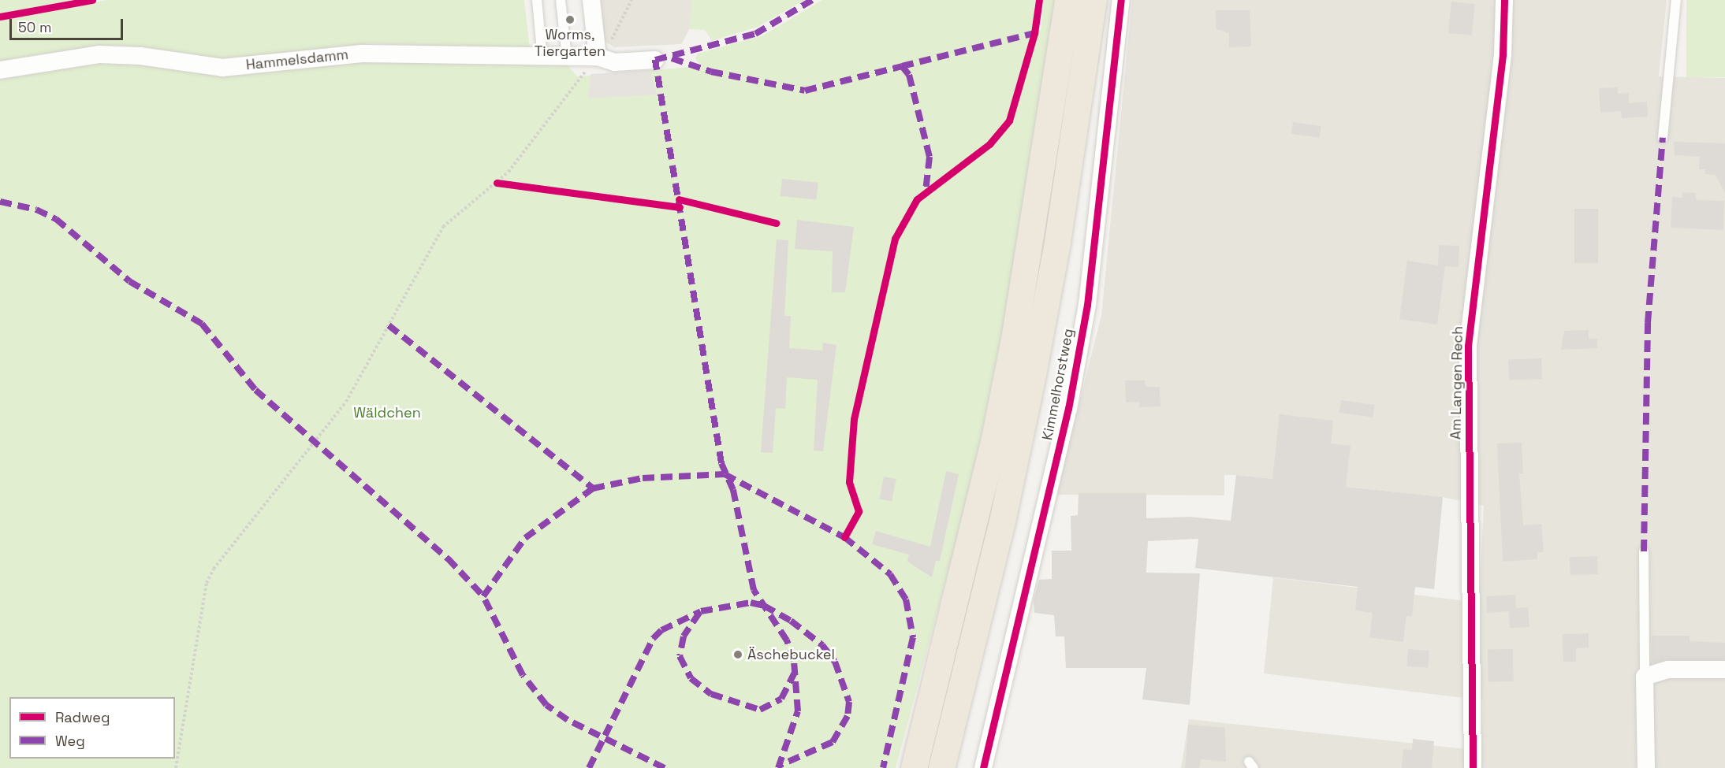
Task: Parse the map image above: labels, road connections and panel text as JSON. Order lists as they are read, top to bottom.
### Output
{
  "streets": {
    "street": ["Hammelsdamm", "Am Langen Rech", "Kimmelhorstweg"]
  },
  "parks": ["Wäldchen"],
  "places": ["Worms, Tiergarten", "Äschebuckel"],
  "legend": ["Radweg", "Weg"],
  "scale_bar": "50 m"
}
